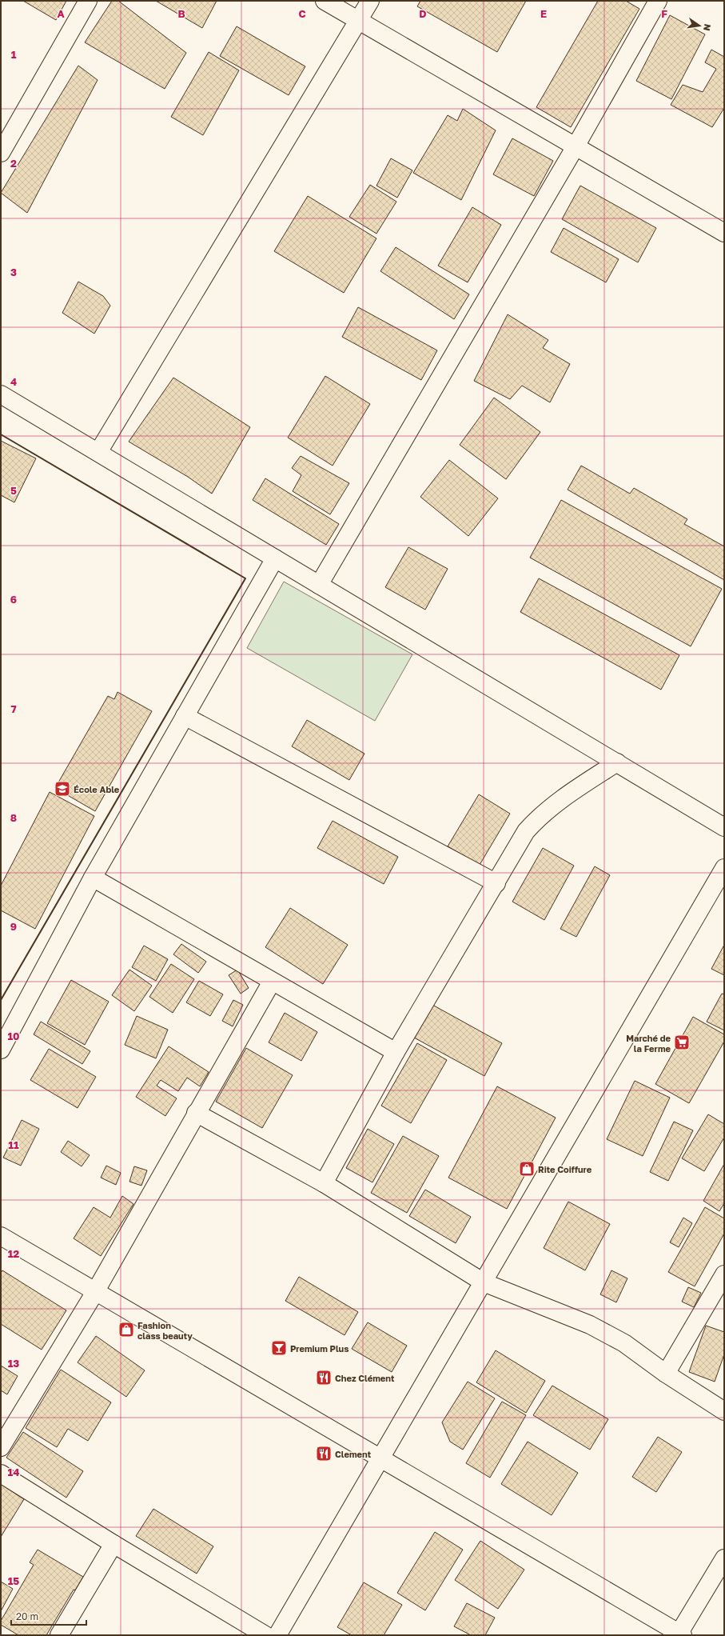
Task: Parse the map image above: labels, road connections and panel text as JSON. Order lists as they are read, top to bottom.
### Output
{
  "places": {
    "school or university": ["École Able"],
    "supermarket": ["Marché de la Ferme"],
    "shop": ["Rite Coiffure", "Fashion class beauty"],
    "bar": ["Premium Plus"],
    "restaurant": ["Chez Clément", "Clement"]
  },
  "scale_bar": "20 m",
  "north": "right",
  "grid": {
    "columns": [
      "A",
      "B",
      "C",
      "D",
      "E",
      "F"
    ],
    "rows": [
      "1",
      "2",
      "3",
      "4",
      "5",
      "6",
      "7",
      "8",
      "9",
      "10",
      "11",
      "12",
      "13",
      "14",
      "15"
    ]
  }
}
